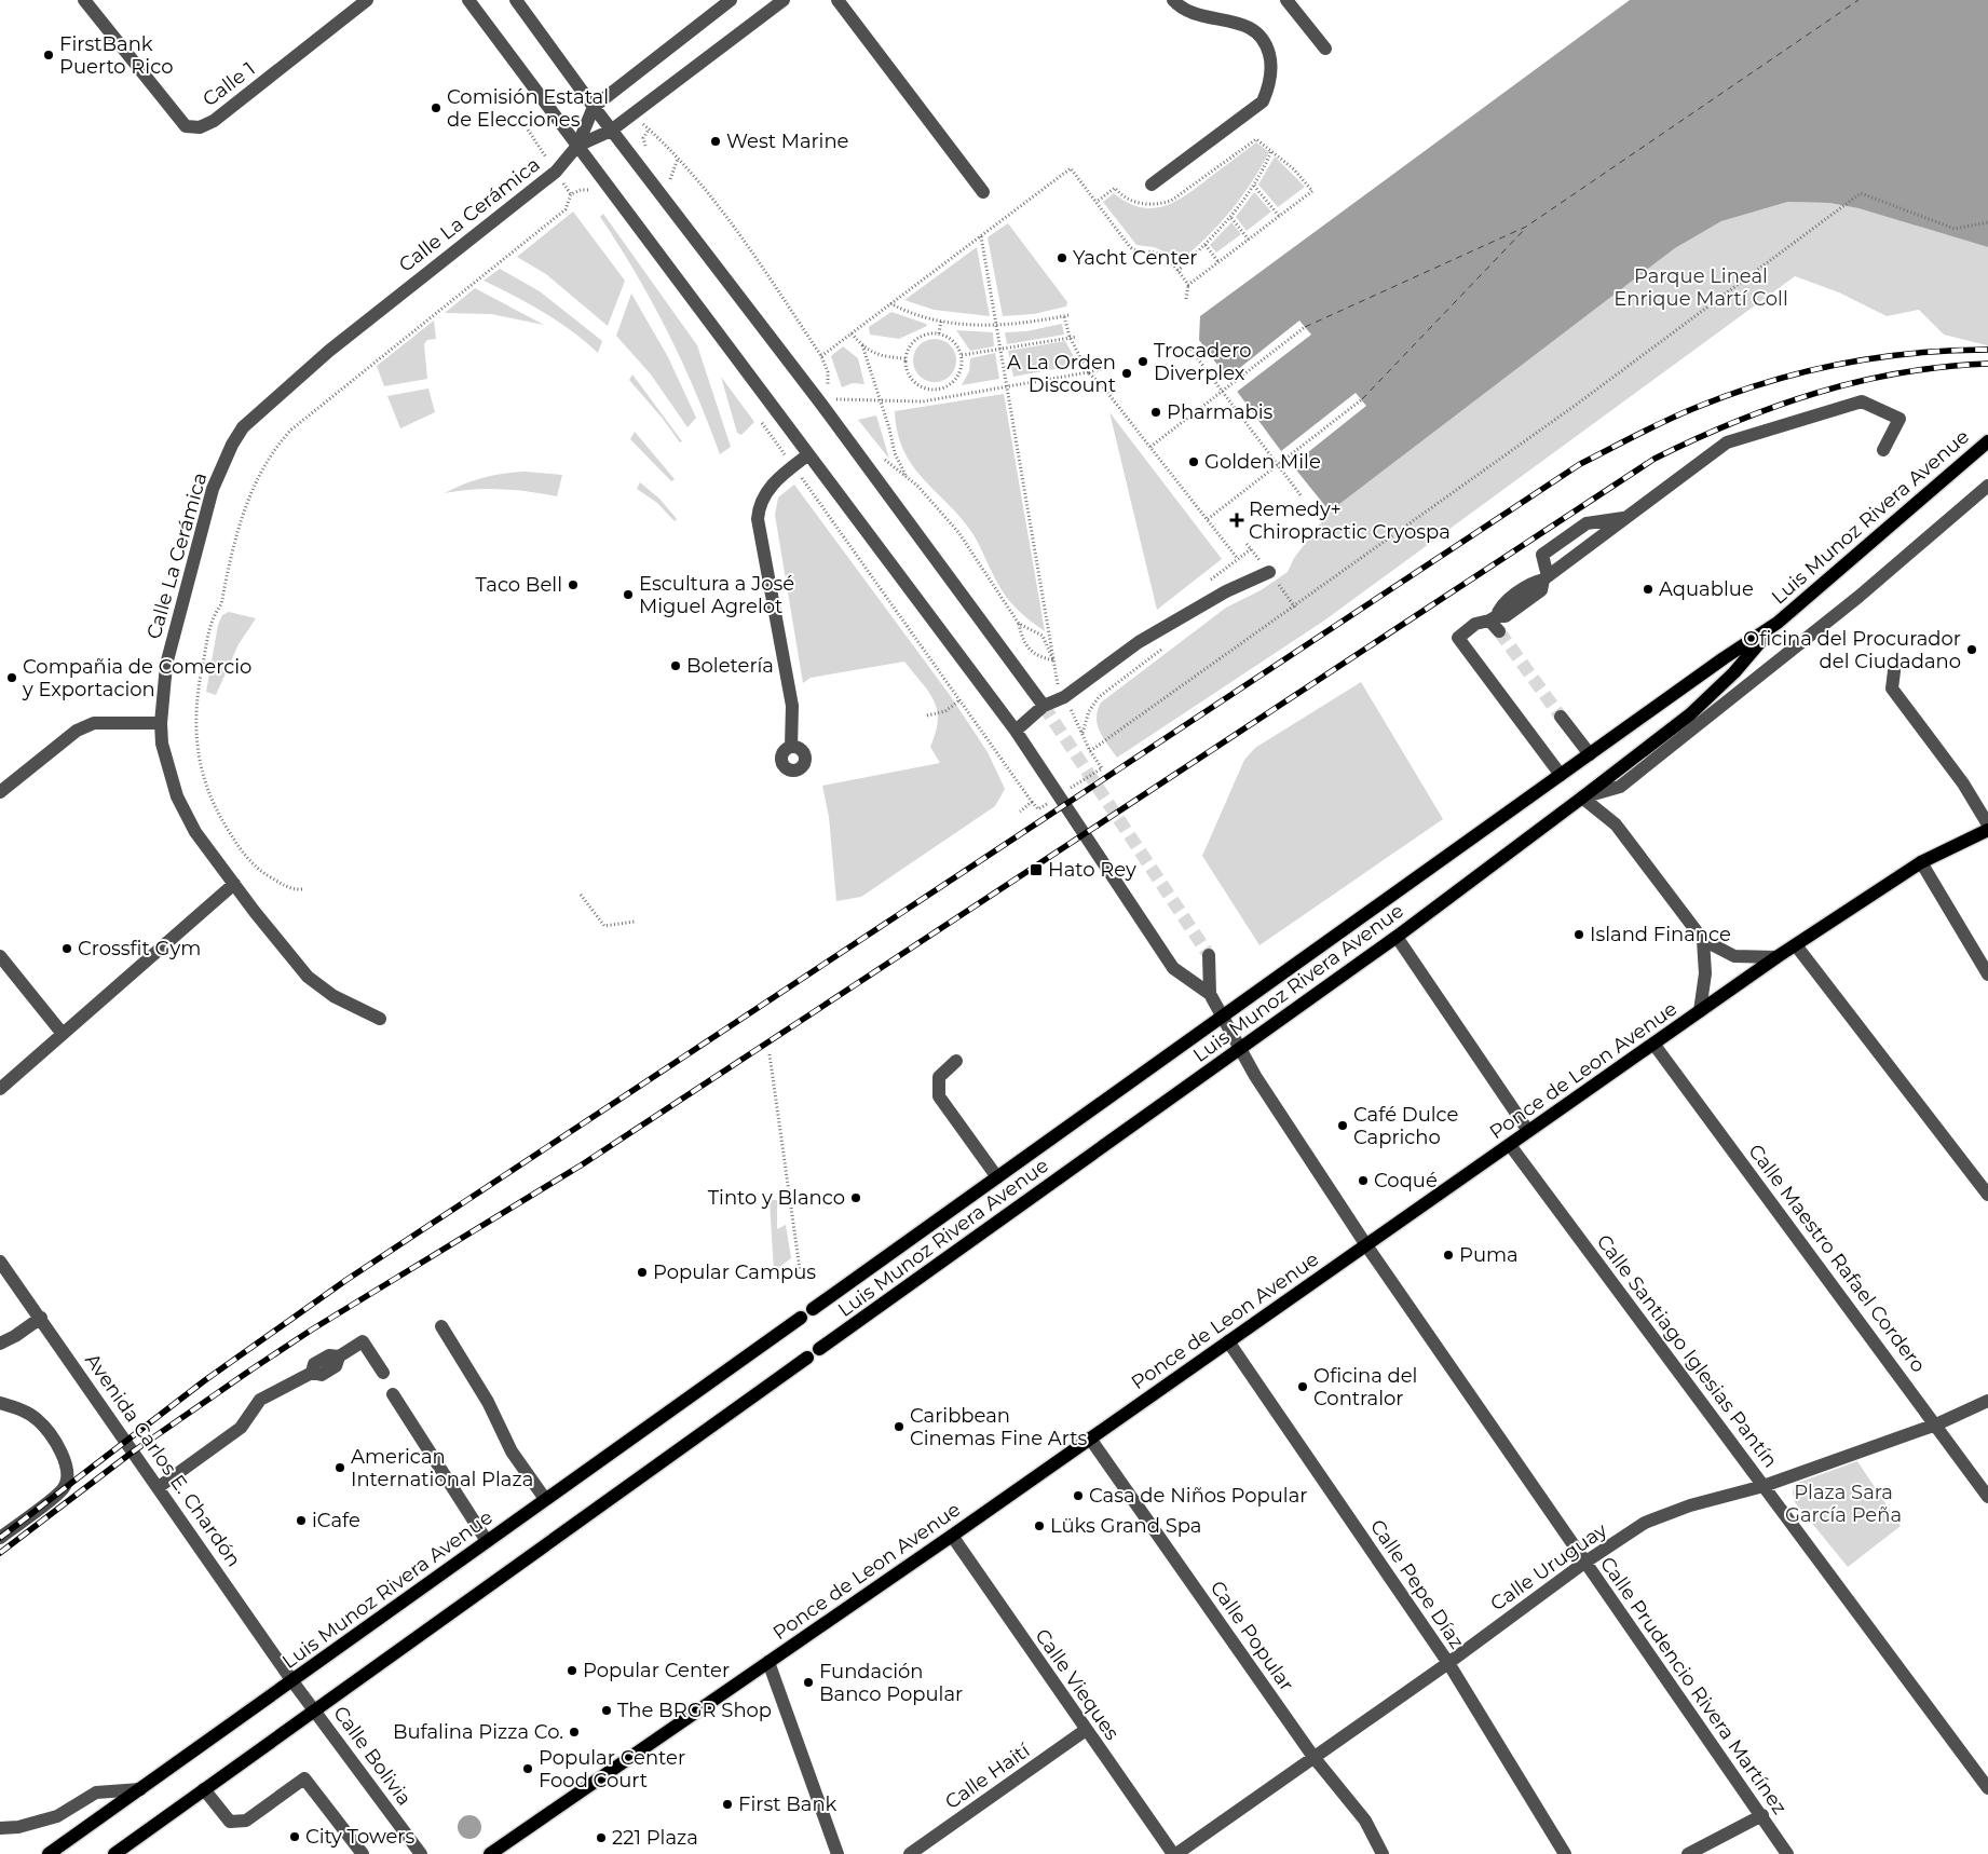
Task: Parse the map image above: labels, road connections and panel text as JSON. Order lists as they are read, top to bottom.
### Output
{
  "streets": {
    "main road": ["Luis Munoz Rivera Avenue", "Ponce de Leon Avenue"],
    "street": [
      "Calle 1",
      "Calle La Cerámica",
      "Calle Maestro Rafael Cordero",
      "Calle Santiago Iglesias Pantín",
      "Avenida Carlos E. Chardón",
      "Calle Uruguay",
      "Calle Pepe Díaz",
      "Calle Popular",
      "Calle Vieques",
      "Calle Prudencio Rivera Martínez",
      "Calle Bolivia",
      "Calle Haití"
    ]
  },
  "crossings": [
    ["Luis Munoz Rivera Avenue", "Avenida Carlos E. Chardón"],
    ["Luis Munoz Rivera Avenue", "Calle Prudencio Rivera Martínez"],
    ["Luis Munoz Rivera Avenue", "Calle Bolivia"],
    ["Ponce de Leon Avenue", "Calle Maestro Rafael Cordero"],
    ["Ponce de Leon Avenue", "Calle Santiago Iglesias Pantín"],
    ["Ponce de Leon Avenue", "Calle Pepe Díaz"],
    ["Ponce de Leon Avenue", "Calle Popular"],
    ["Ponce de Leon Avenue", "Calle Vieques"],
    ["Ponce de Leon Avenue", "Calle Prudencio Rivera Martínez"],
    ["Calle Maestro Rafael Cordero", "Calle Uruguay"],
    ["Calle Santiago Iglesias Pantín", "Calle Uruguay"],
    ["Avenida Carlos E. Chardón", "Calle Bolivia"],
    ["Calle Uruguay", "Calle Pepe Díaz"],
    ["Calle Uruguay", "Calle Popular"],
    ["Calle Uruguay", "Calle Vieques"],
    ["Calle Uruguay", "Calle Prudencio Rivera Martínez"],
    ["Calle Vieques", "Calle Haití"]
  ],
  "parks": ["Parque Lineal Enrique Martí Coll", "Plaza Sara García Peña"],
  "places": {
    "other": [
      "FirstBank Puerto Rico",
      "Comisión Estatal de Elecciones",
      "West Marine",
      "Yacht Center",
      "Trocadero Diverplex",
      "A La Orden Discount",
      "Pharmabis",
      "Golden Mile",
      "Taco Bell",
      "Aquablue",
      "Escultura a José Miguel Agrelot",
      "Oficina del Procurador del Ciudadano",
      "Boletería",
      "Compañia de Comercio y Exportacion",
      "Island Finance",
      "Crossfit Gym",
      "Café Dulce Capricho",
      "Coqué",
      "Tinto y Blanco",
      "Puma",
      "Popular Campus",
      "Oficina del Contralor",
      "Caribbean Cinemas Fine Arts",
      "American International Plaza",
      "Casa de Niños Popular",
      "iCafe",
      "Lüks Grand Spa",
      "Popular Center",
      "Fundación Banco Popular",
      "The BRGR Shop",
      "Bufalina Pizza Co.",
      "Popular Center Food Court",
      "First Bank",
      "City Towers",
      "221 Plaza"
    ],
    "health": ["Remedy+ Chiropractic Cryospa"],
    "transit": ["Hato Rey"]
  }
}
